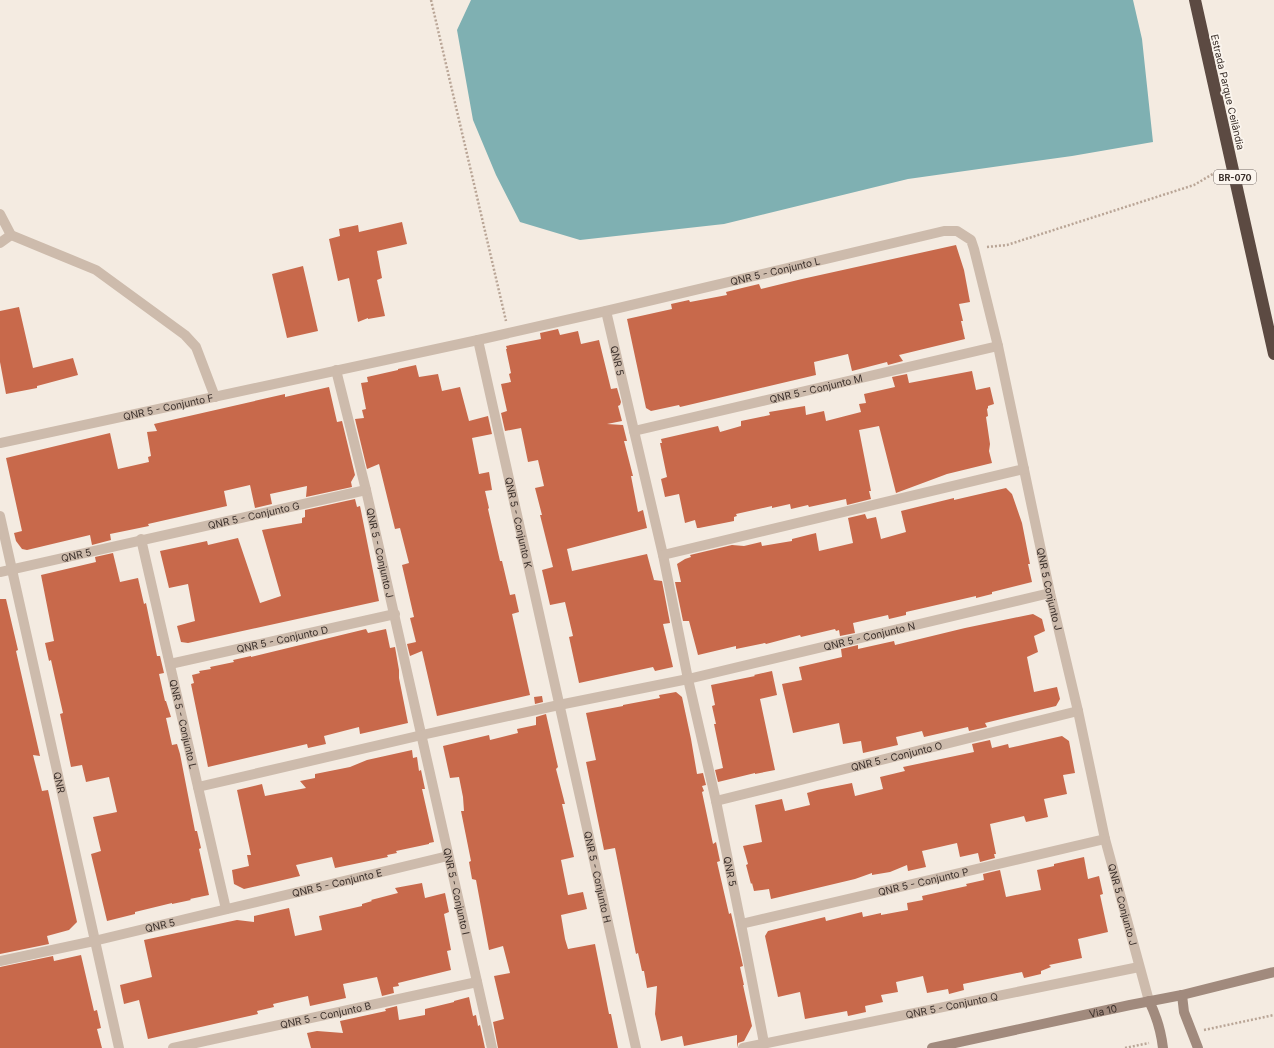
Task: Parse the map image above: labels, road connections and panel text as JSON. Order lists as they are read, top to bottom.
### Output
{
  "streets": {
    "highway": ["Estrada Parque Ceilândia", "BR-070"],
    "main road": ["Via 10"],
    "street": [
      "QNR 5 - Conjunto L",
      "QNR 5",
      "QNR 5 - Conjunto M",
      "QNR 5 - Conjunto F",
      "QNR 5 - Conjunto G",
      "QNR 5 - Conjunto K",
      "QNR 5 - Conjunto J",
      "QNR 5 Conjunto J",
      "QNR 5 - Conjunto N",
      "QNR 5 - Conjunto D",
      "QNR 5 - Conjunto O",
      "QNR",
      "QNR 5 - Conjunto H",
      "QNR 5 - Conjunto P",
      "QNR 5 - Conjunto E",
      "QNR 5 - Conjunto I",
      "QNR 5 - Conjunto Q",
      "QNR 5 - Conjunto B"
    ]
  },
  "crossings": [
    ["QNR 5 - Conjunto L", "QNR 5"],
    ["QNR 5 - Conjunto L", "QNR 5 - Conjunto G"],
    ["QNR 5 - Conjunto L", "QNR 5 Conjunto J"],
    ["QNR 5 - Conjunto L", "QNR 5 - Conjunto D"],
    ["QNR 5 - Conjunto L", "QNR 5 - Conjunto E"],
    ["QNR 5", "QNR 5 - Conjunto M"],
    ["QNR 5", "QNR 5 - Conjunto G"],
    ["QNR 5", "QNR 5 - Conjunto N"],
    ["QNR 5", "QNR 5 - Conjunto O"],
    ["QNR 5", "QNR"],
    ["QNR 5", "QNR 5 - Conjunto P"],
    ["QNR 5", "QNR 5 - Conjunto E"],
    ["QNR 5", "QNR 5 - Conjunto Q"],
    ["QNR 5 - Conjunto M", "QNR 5 Conjunto J"],
    ["QNR 5 - Conjunto F", "QNR 5 - Conjunto J"],
    ["QNR 5 - Conjunto G", "QNR 5 - Conjunto J"],
    ["QNR 5 - Conjunto K", "QNR 5 - Conjunto H"],
    ["QNR 5 - Conjunto J", "QNR 5 - Conjunto D"],
    ["QNR 5 - Conjunto J", "QNR 5 - Conjunto I"],
    ["QNR 5 Conjunto J", "QNR 5 - Conjunto N"],
    ["QNR 5 Conjunto J", "QNR 5 - Conjunto O"],
    ["QNR 5 Conjunto J", "QNR 5 - Conjunto P"],
    ["QNR 5 Conjunto J", "QNR 5 - Conjunto Q"],
    ["QNR 5 - Conjunto E", "QNR 5 - Conjunto I"],
    ["QNR 5 - Conjunto I", "QNR 5 - Conjunto B"]
  ]
}
